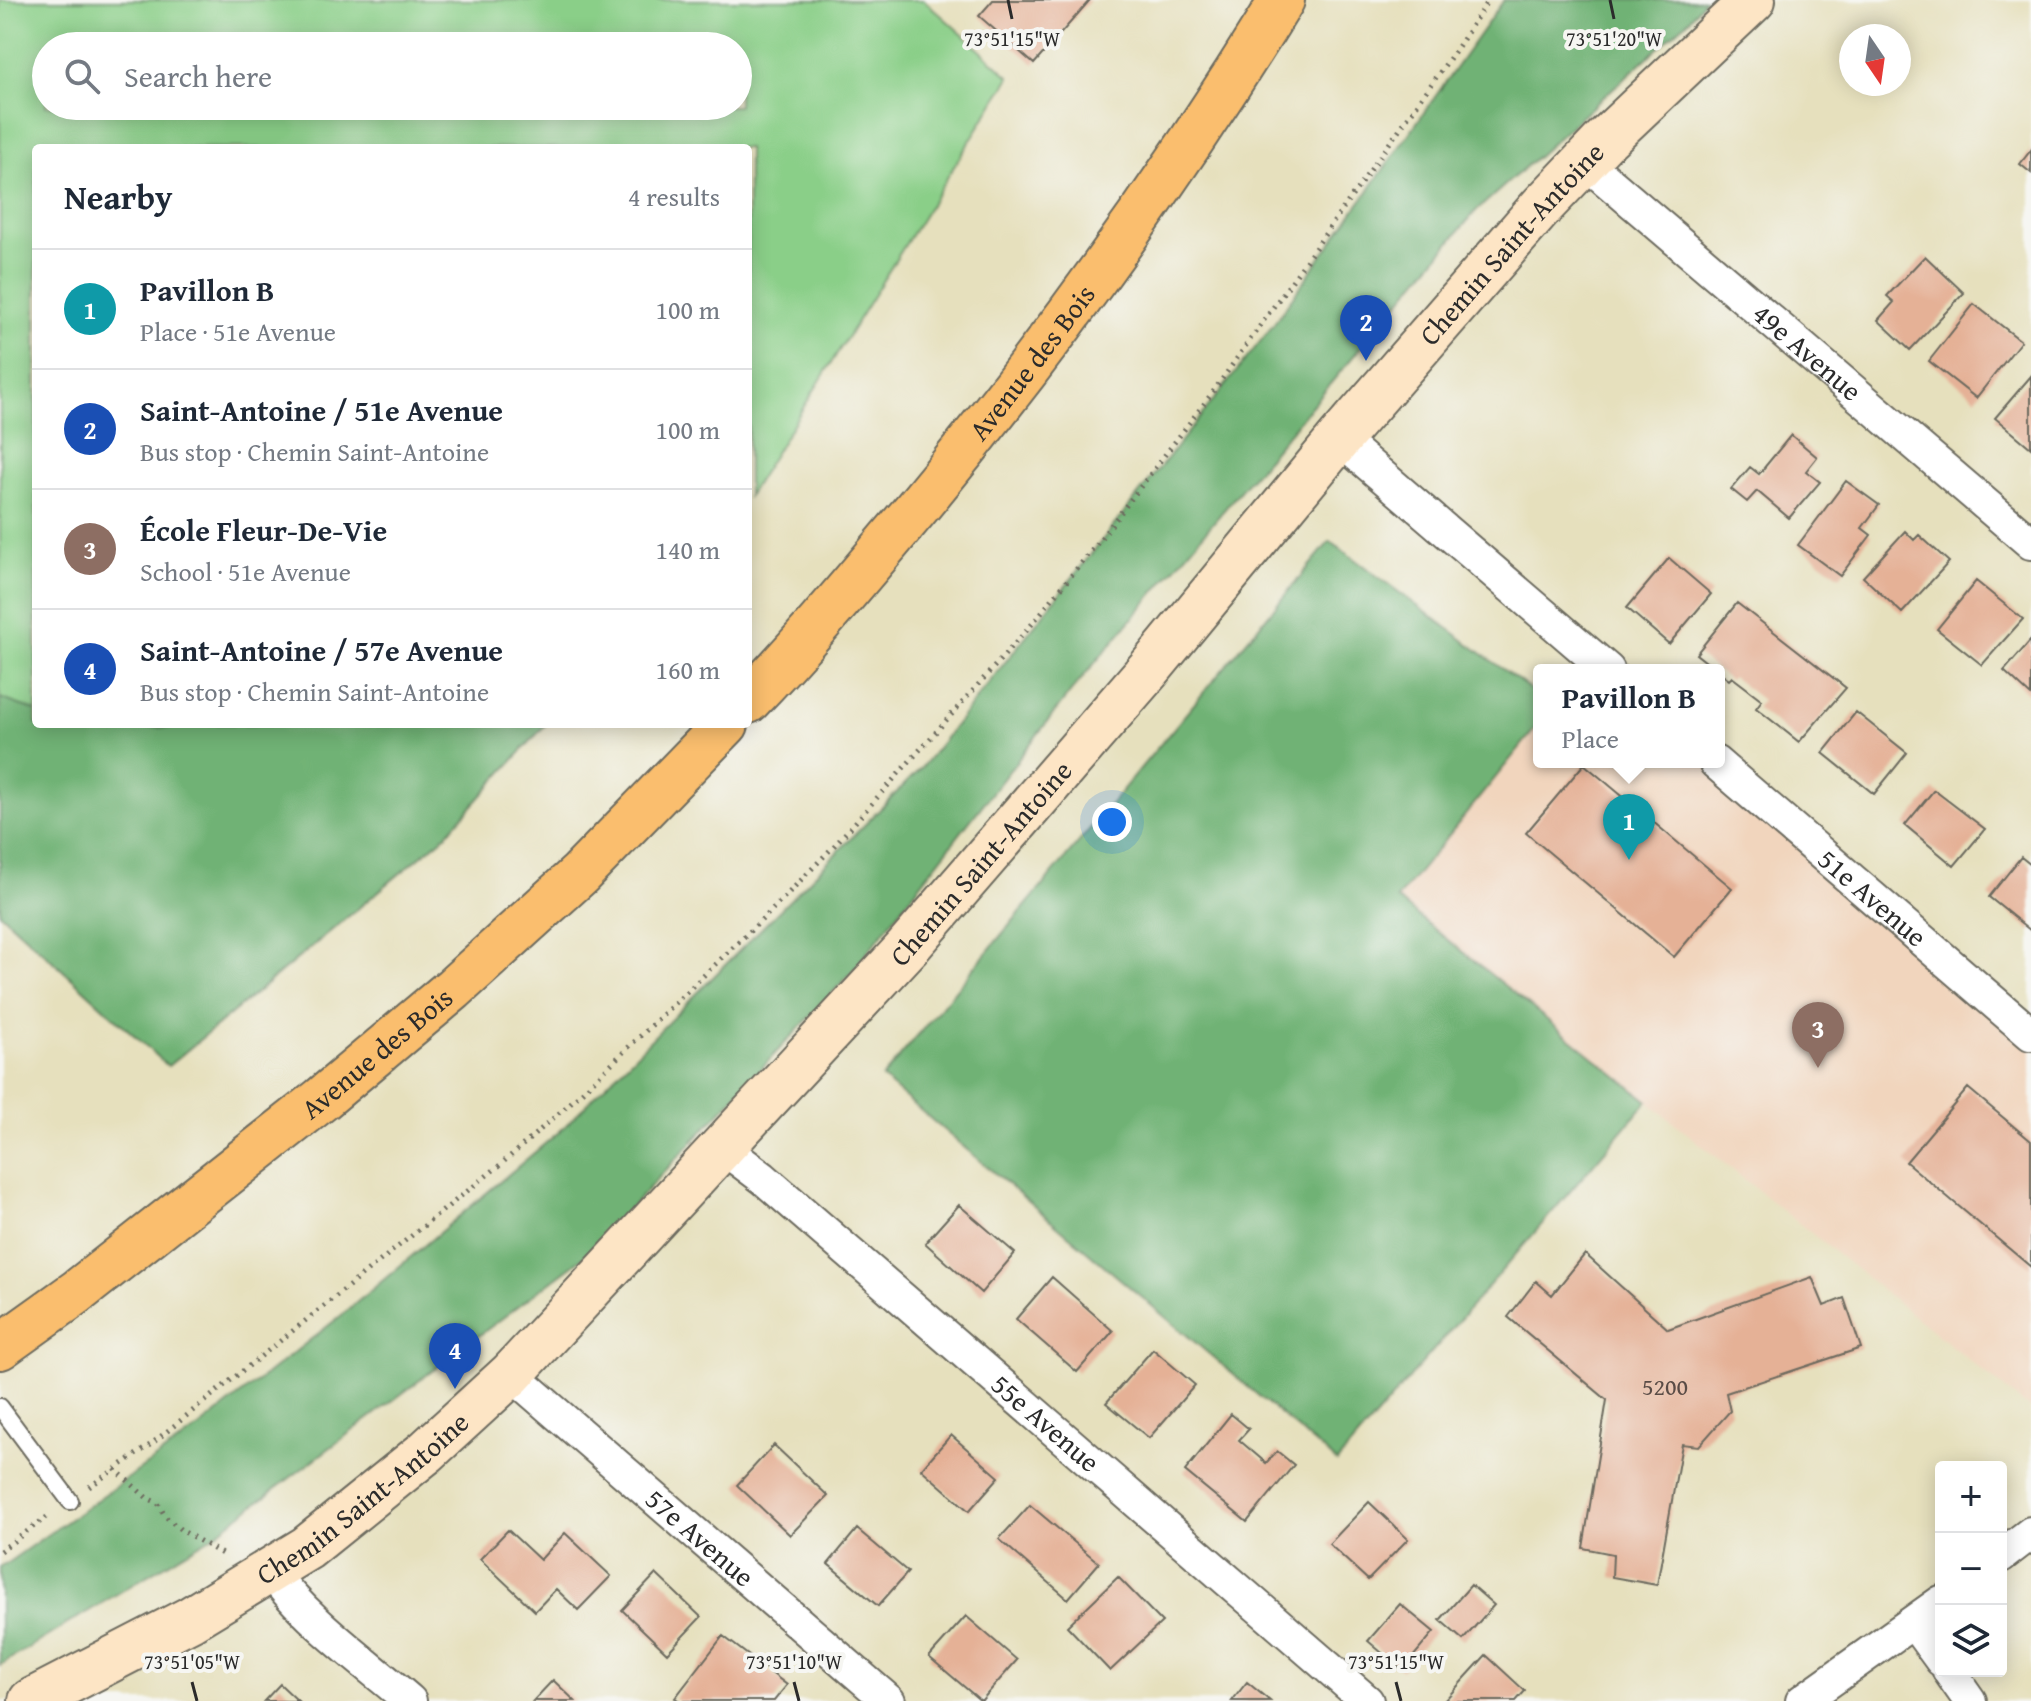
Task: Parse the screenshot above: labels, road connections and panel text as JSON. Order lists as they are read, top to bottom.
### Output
{
  "streets": {
    "main road": ["Avenue des Bois"],
    "street": [
      "Chemin Saint-Antoine",
      "49e Avenue",
      "51e Avenue",
      "55e Avenue",
      "57e Avenue"
    ]
  },
  "crossings": [
    ["Chemin Saint-Antoine", "49e Avenue"],
    ["Chemin Saint-Antoine", "55e Avenue"],
    ["Chemin Saint-Antoine", "57e Avenue"]
  ],
  "house_numbers": ["5200"],
  "north": "bottom",
  "page": {
    "search": "Search here",
    "heading": ["Nearby", "4 results"],
    "list": [
      {
        "mark": "1",
        "name": "Pavillon B",
        "note": "Place · 51e Avenue",
        "value": "100 m"
      },
      {
        "mark": "2",
        "name": "Saint-Antoine / 51e Avenue",
        "note": "Bus stop · Chemin Saint-Antoine",
        "value": "100 m"
      },
      {
        "mark": "3",
        "name": "École Fleur-De-Vie",
        "note": "School · 51e Avenue",
        "value": "140 m"
      },
      {
        "mark": "4",
        "name": "Saint-Antoine / 57e Avenue",
        "note": "Bus stop · Chemin Saint-Antoine",
        "value": "160 m"
      }
    ],
    "pins": [
      "2",
      "1",
      "3",
      "4"
    ],
    "popup": ["Pavillon B", "Place"],
    "map_buttons": ["+", "−"]
  },
  "coordinates": [
    "73°51'15\"W",
    "73°51'20\"W",
    "73°51'05\"W",
    "73°51'10\"W"
  ]
}
